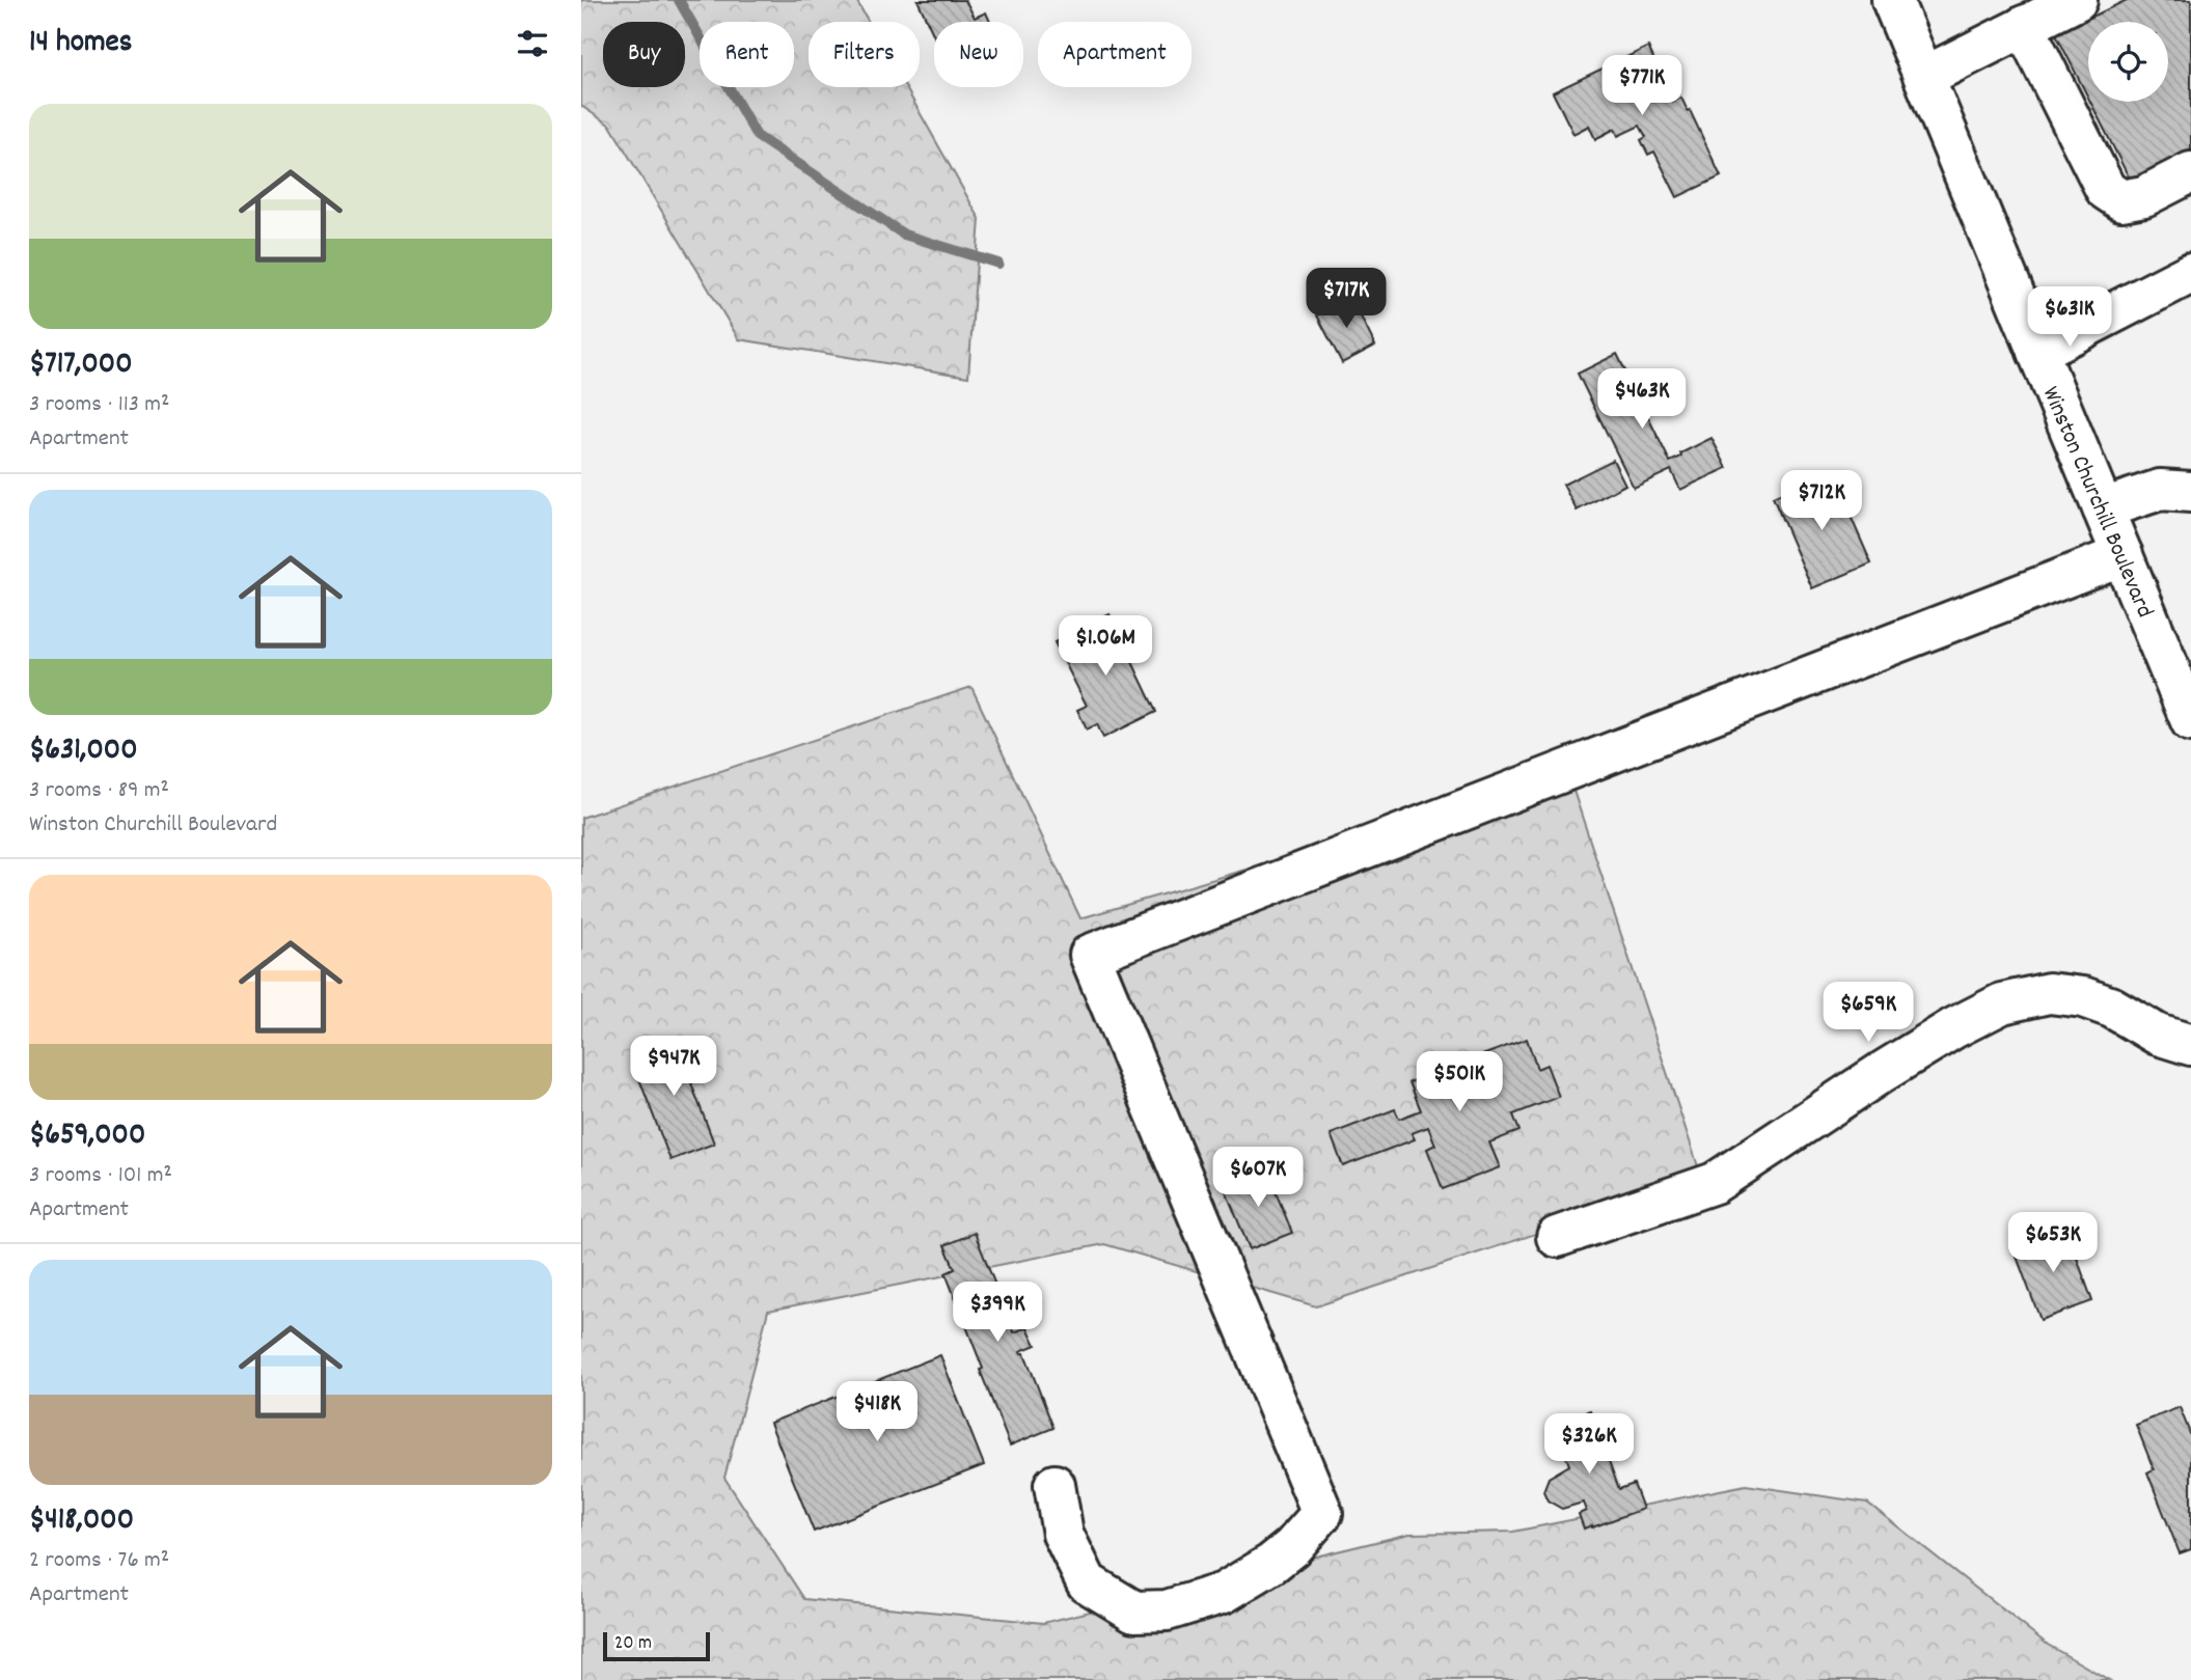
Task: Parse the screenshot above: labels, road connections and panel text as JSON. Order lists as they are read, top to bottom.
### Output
{
  "streets": {
    "main road": ["Winston Churchill Boulevard"]
  },
  "scale_bar": "20 m",
  "page": {
    "heading": "14 homes",
    "chip": [
      "Buy",
      "Rent",
      "Filters",
      "New",
      "Apartment"
    ],
    "price": [
      "$771K",
      "$717K",
      "$631K",
      "$463K",
      "$712K",
      "$1.06M",
      "$659K",
      "$947K",
      "$501K",
      "$607K",
      "$653K",
      "$399K",
      "$418K",
      "$326K"
    ],
    "list": [
      {
        "name": "$717,000",
        "note": "3 rooms · 113 m² · Apartment"
      },
      {
        "name": "$631,000",
        "note": "3 rooms · 89 m² · Winston Churchill Boulevard"
      },
      {
        "name": "$659,000",
        "note": "3 rooms · 101 m² · Apartment"
      },
      {
        "name": "$418,000",
        "note": "2 rooms · 76 m² · Apartment"
      }
    ],
    "scale": "20 m"
  }
}
